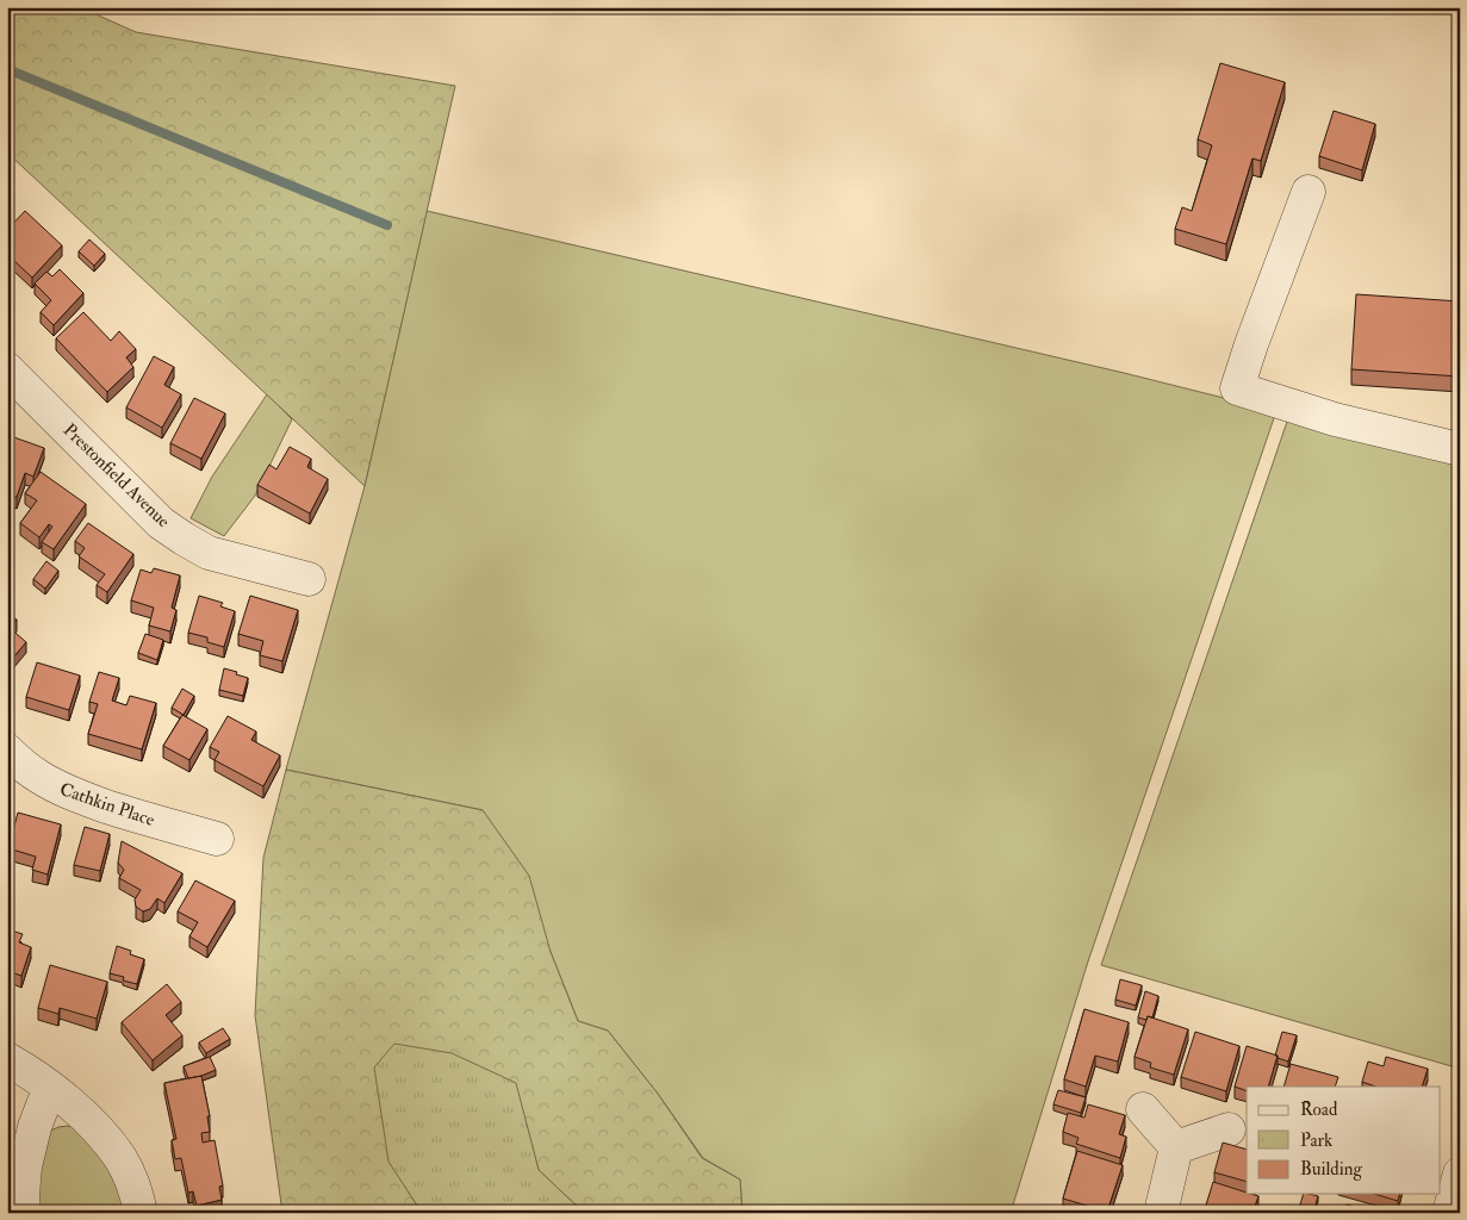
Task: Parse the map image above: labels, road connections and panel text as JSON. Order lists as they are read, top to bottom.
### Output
{
  "streets": {
    "street": ["Prestonfield Avenue", "Cathkin Place"]
  },
  "legend": ["Road", "Park", "Building"]
}
